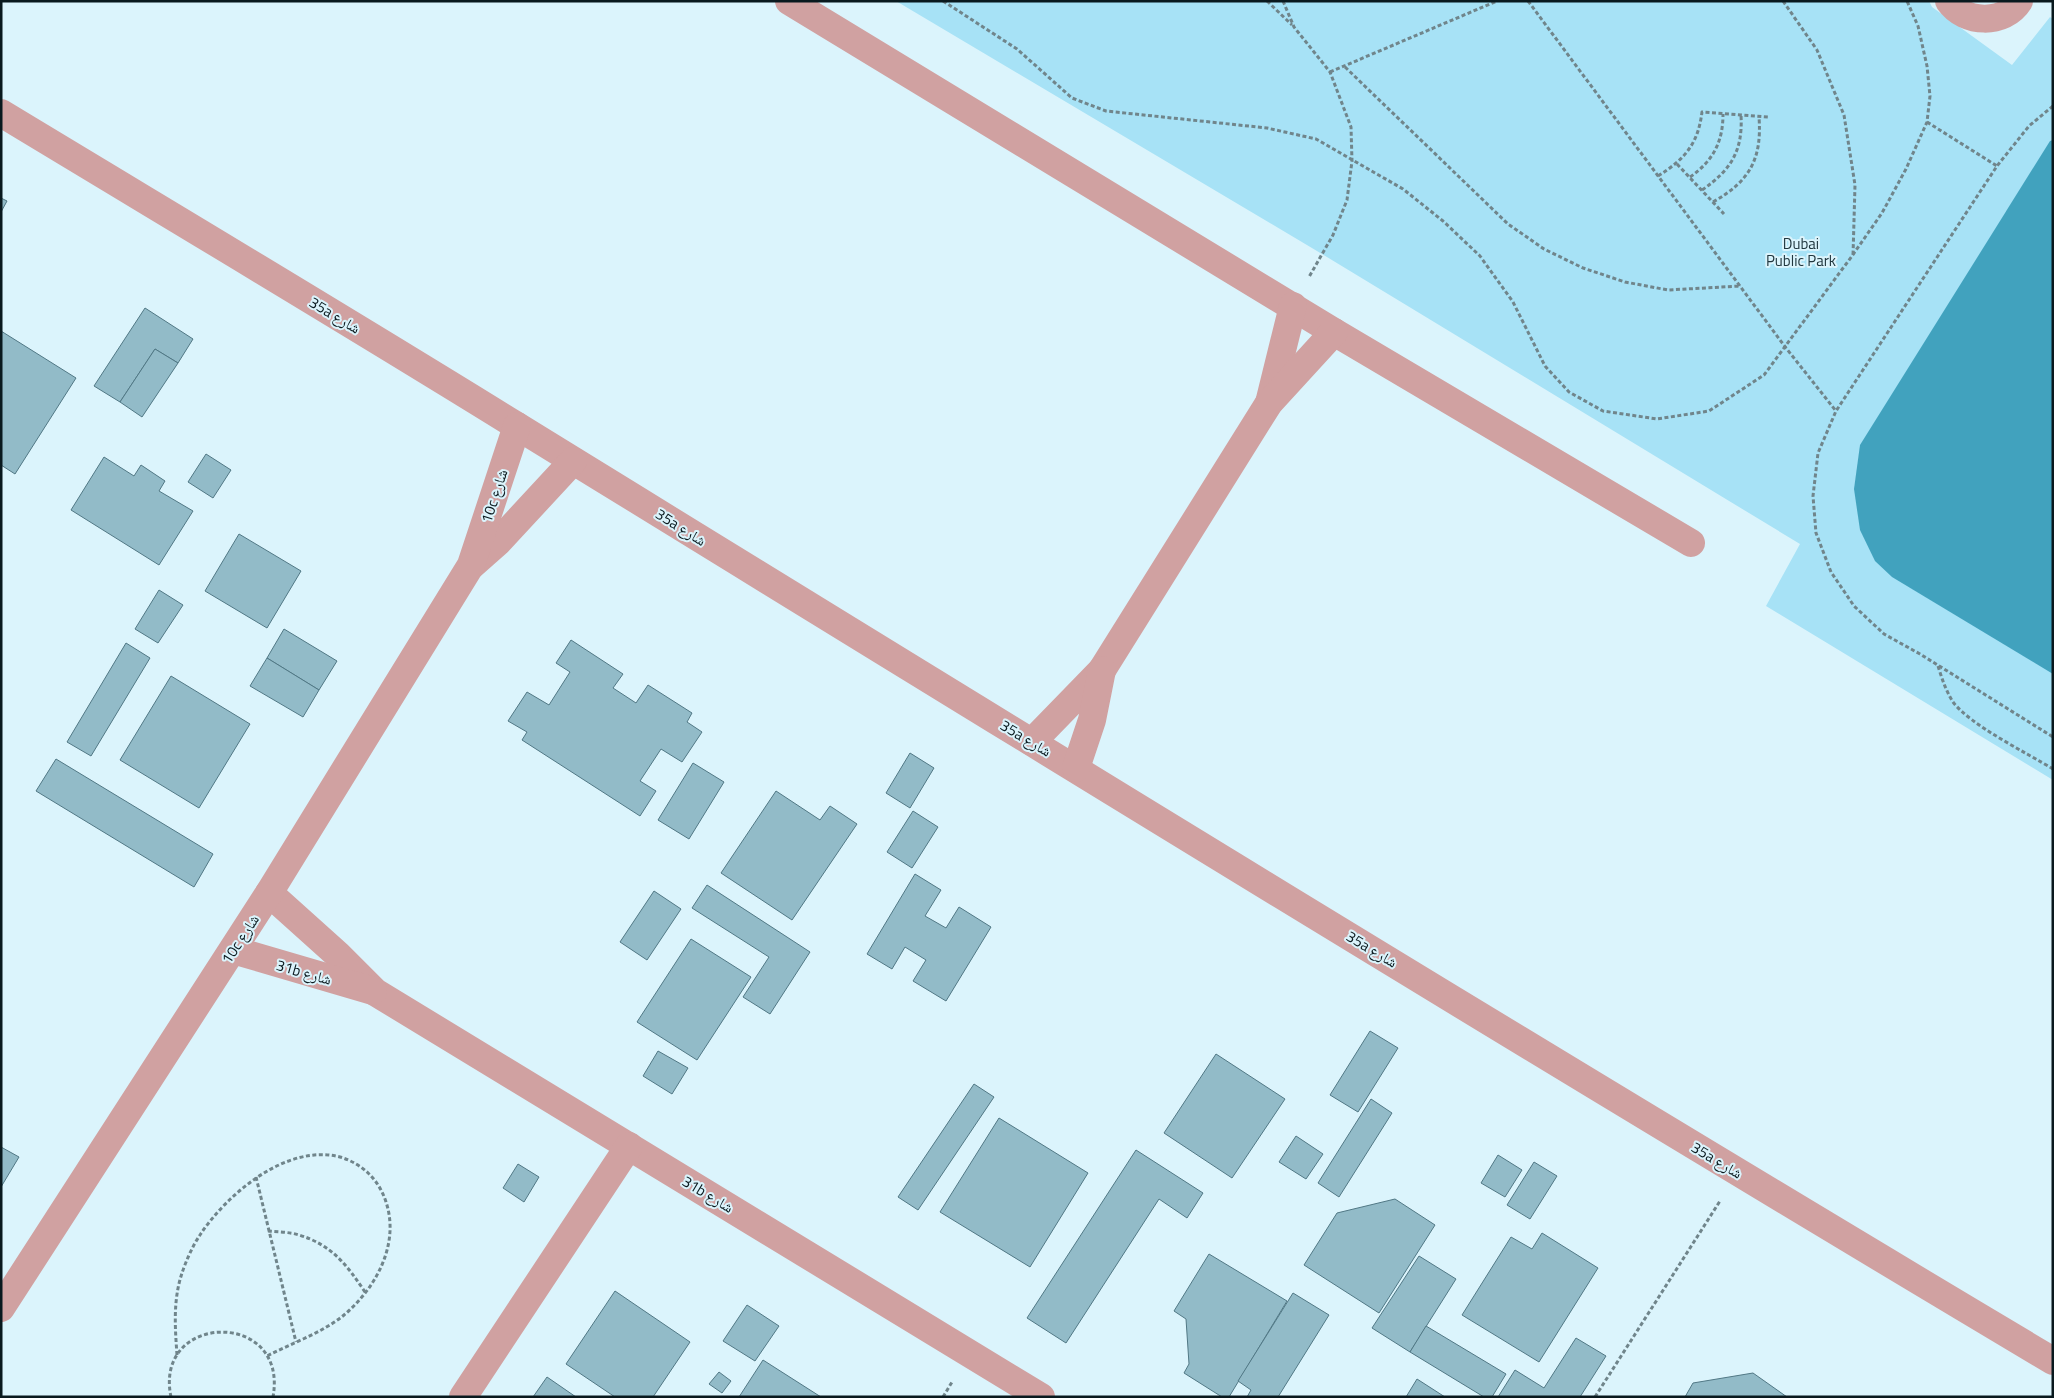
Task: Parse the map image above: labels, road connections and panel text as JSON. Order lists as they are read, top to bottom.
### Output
{
  "streets": {
    "street": ["35a شارع", "10c شارع", "31b شارع"]
  },
  "crossings": [
    ["35a شارع", "10c شارع"],
    ["10c شارع", "31b شارع"]
  ],
  "parks": ["Dubai Public Park"]
}
